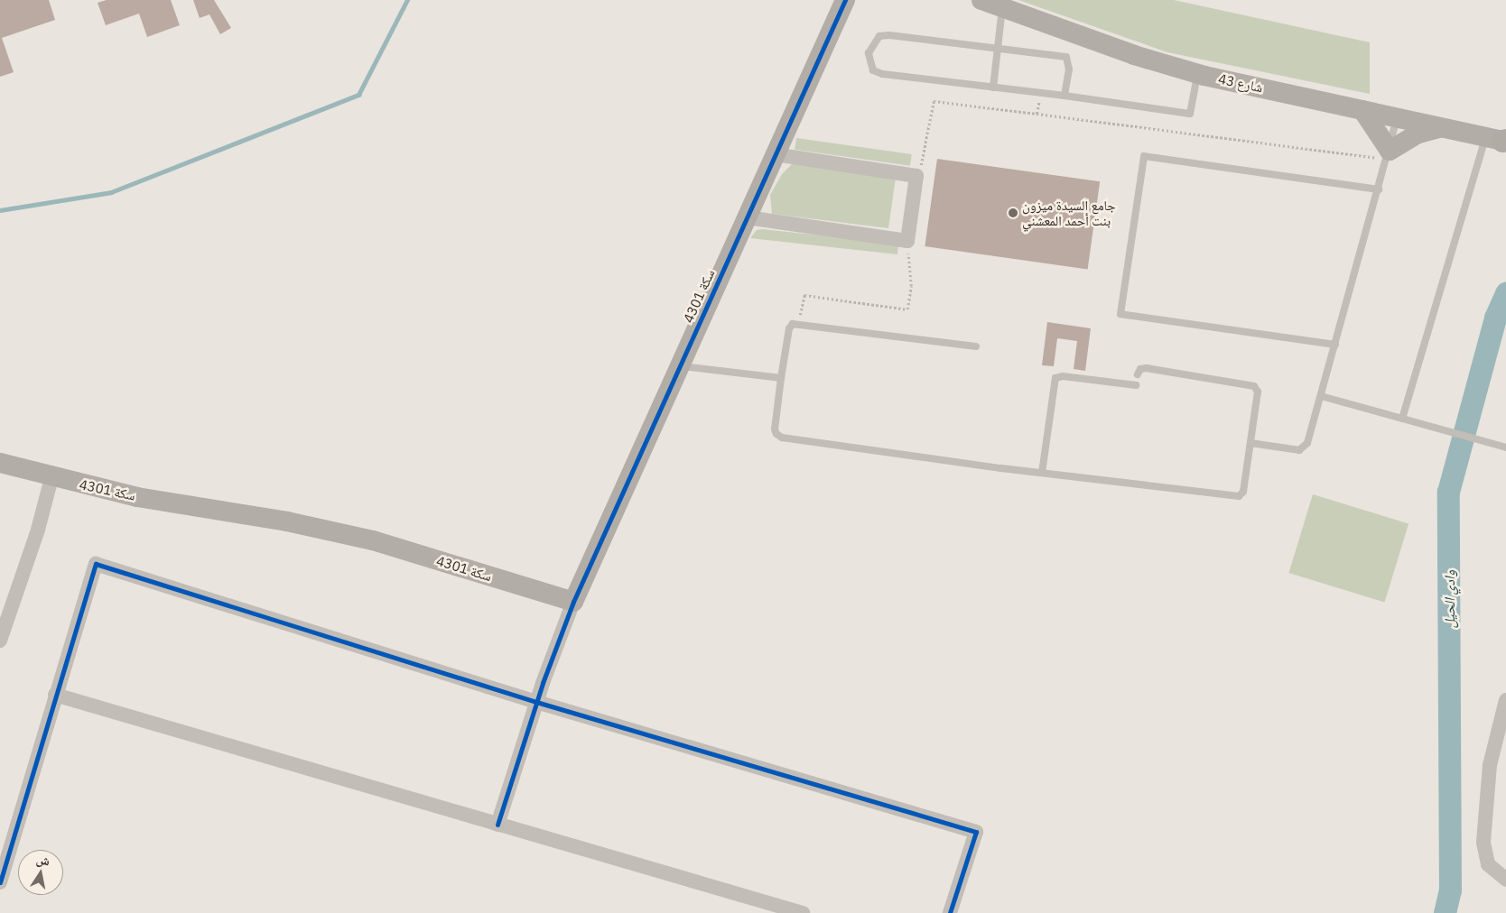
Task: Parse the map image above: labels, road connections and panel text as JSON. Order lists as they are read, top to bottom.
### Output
{
  "streets": {
    "street": ["شارع 43", "سكة 4301"]
  },
  "water": ["وادي الحيل"],
  "places": ["جامع السيدة ميزون بنت أحمد المعشني"],
  "north": "top"
}
